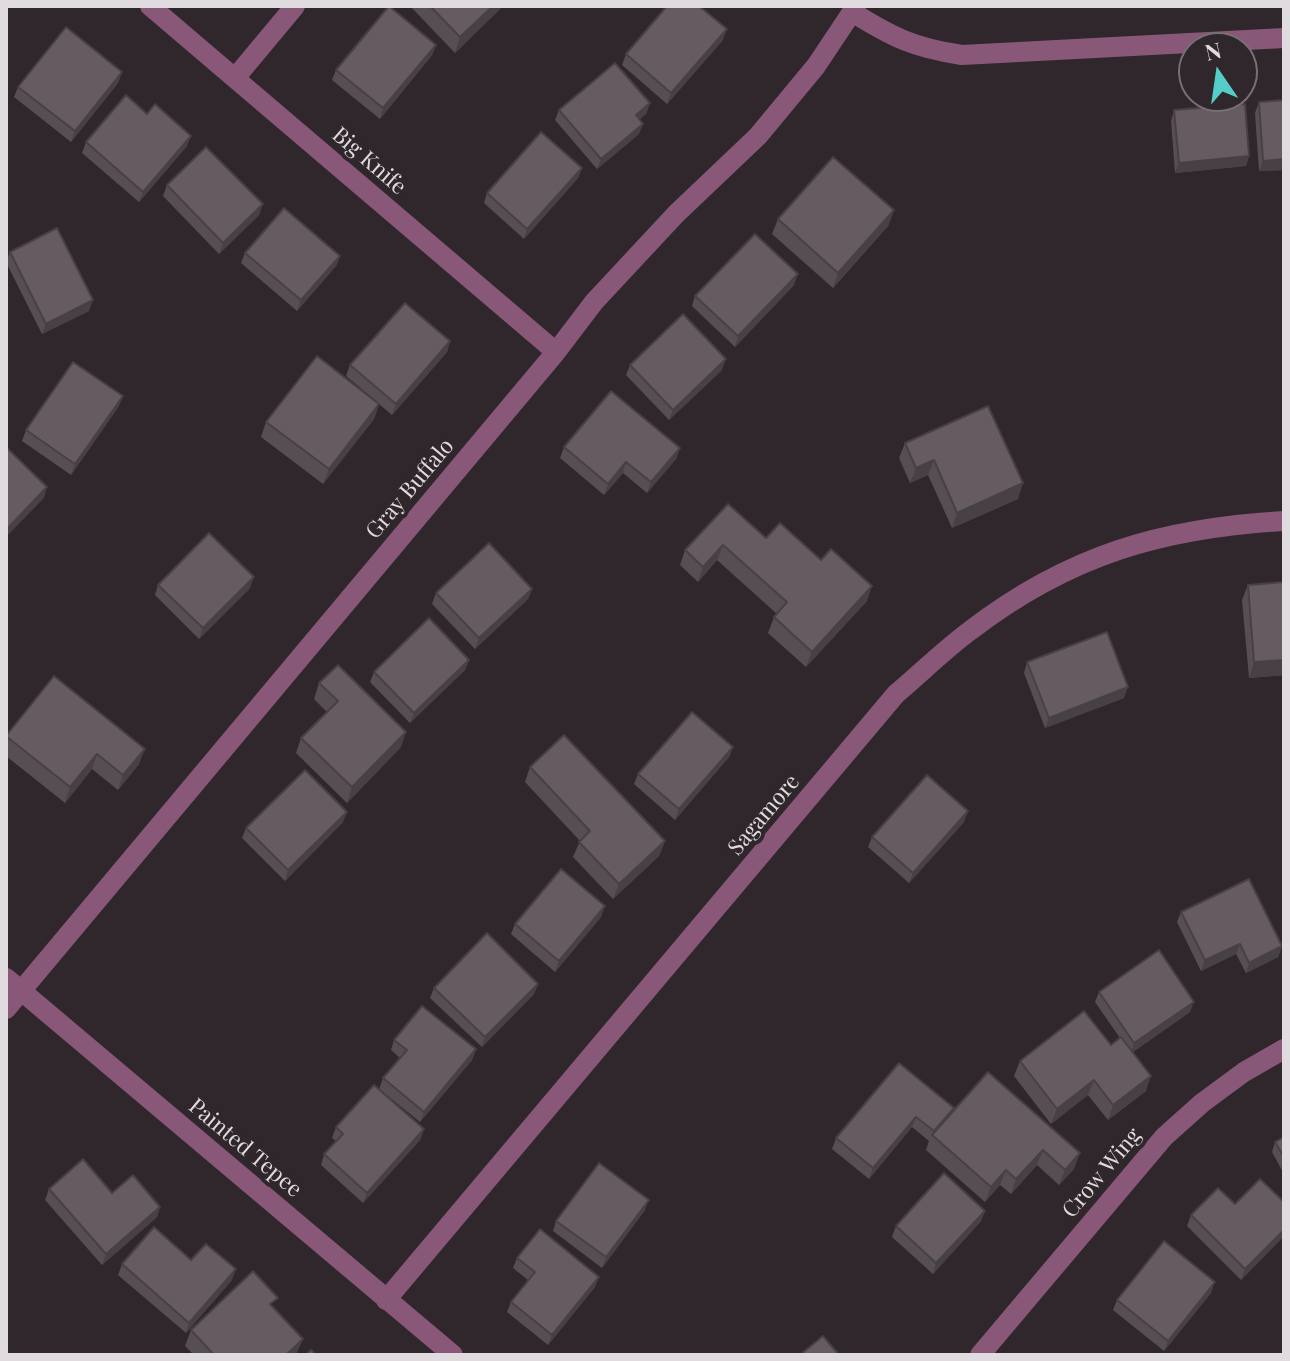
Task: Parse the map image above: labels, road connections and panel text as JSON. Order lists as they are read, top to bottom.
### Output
{
  "streets": {
    "street": [
      "Big Knife",
      "Gray Buffalo",
      "Sagamore",
      "Painted Tepee",
      "Crow Wing"
    ]
  },
  "crossings": [
    ["Big Knife", "Gray Buffalo"],
    ["Gray Buffalo", "Painted Tepee"],
    ["Sagamore", "Painted Tepee"]
  ],
  "north": "top"
}
